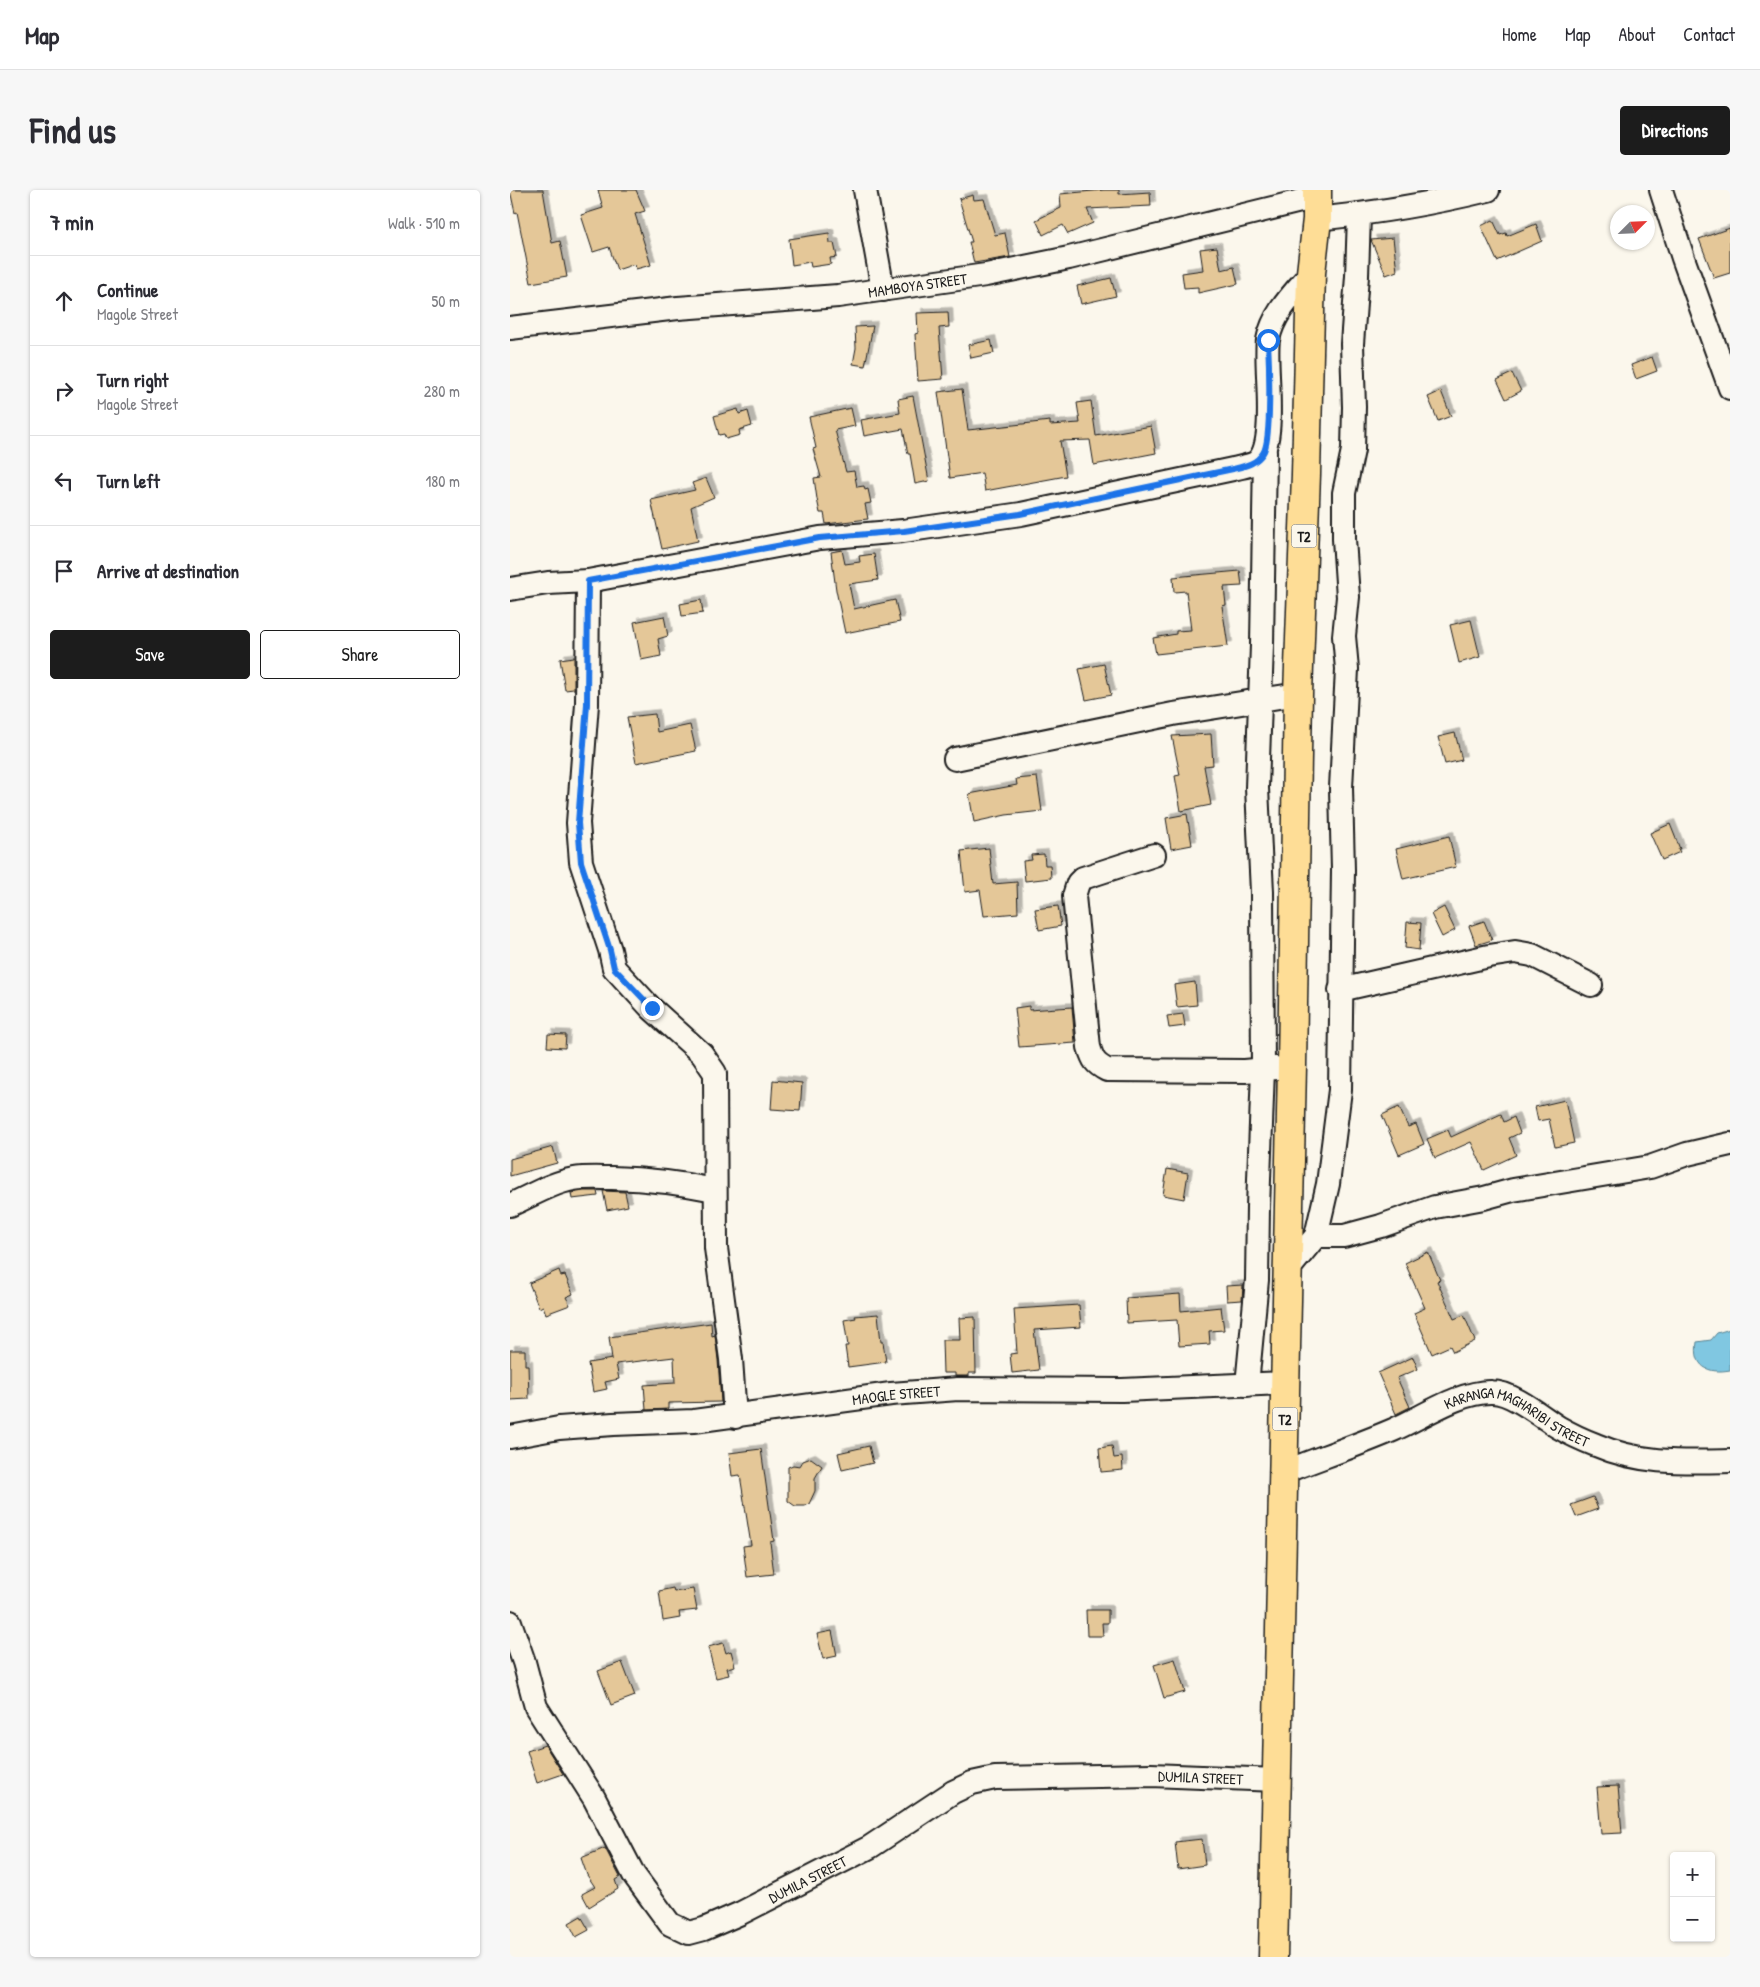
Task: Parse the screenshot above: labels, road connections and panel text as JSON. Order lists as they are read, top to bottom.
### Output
{
  "streets": {
    "highway": ["T2"],
    "street": [
      "MAMBOYA STREET",
      "MAOGLE STREET",
      "KARANGA MAGHARIBI STREET",
      "DUMILA STREET"
    ]
  },
  "crossings": [
    ["MAMBOYA STREET", "T2"],
    ["T2", "MAOGLE STREET"],
    ["T2", "KARANGA MAGHARIBI STREET"],
    ["T2", "DUMILA STREET"]
  ],
  "north": "top right",
  "page": {
    "header": "Map",
    "nav": [
      "Home",
      "Map",
      "About",
      "Contact"
    ],
    "buttons": [
      "Directions",
      ["Save", "Share"]
    ],
    "title": "Find us",
    "heading": ["7 min", "Walk · 510 m"],
    "list": [
      ["Continue", "Magole Street", "50 m"],
      ["Turn right", "Magole Street", "280 m"],
      ["Turn left", "180 m"],
      "Arrive at destination"
    ],
    "map_buttons": ["+", "−"]
  }
}
